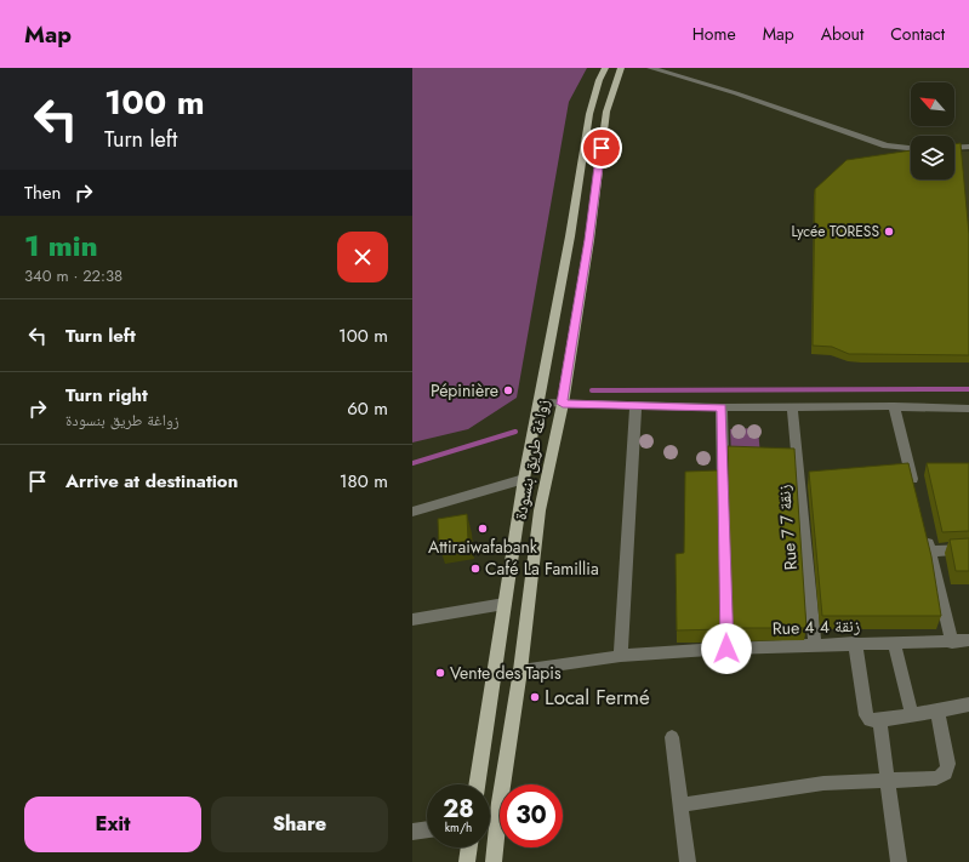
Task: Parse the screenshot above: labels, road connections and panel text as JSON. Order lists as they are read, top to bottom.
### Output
{
  "streets": {
    "main road": ["زواغة طريق بنسودة"],
    "street": ["Rue 7 زنقة 7", "Rue 4 زنقة 4"]
  },
  "crossings": [
    ["زواغة طريق بنسودة", "Rue 4 زنقة 4"],
    ["Rue 7 زنقة 7", "Rue 4 زنقة 4"]
  ],
  "places": [
    "Lycée TORESS",
    "Pépinière",
    "Attiraiwafabank",
    "Café La Famillia",
    "Vente des Tapis",
    "Local Fermé"
  ],
  "north": "top left",
  "page": {
    "header": "Map",
    "nav": [
      "Home",
      "Map",
      "About",
      "Contact"
    ],
    "turn": ["100 m", "Turn left"],
    "then": "Then",
    "heading": ["1 min", "340 m · 22:38"],
    "list": [
      {
        "name": "Turn left",
        "value": "100 m"
      },
      {
        "name": "Turn right",
        "note": "زواغة طريق بنسودة",
        "value": "60 m"
      },
      {
        "name": "Arrive at destination",
        "value": "180 m"
      }
    ],
    "speed": "28 km/h",
    "limit": "30",
    "buttons": ["Exit", "Share"]
  }
}
